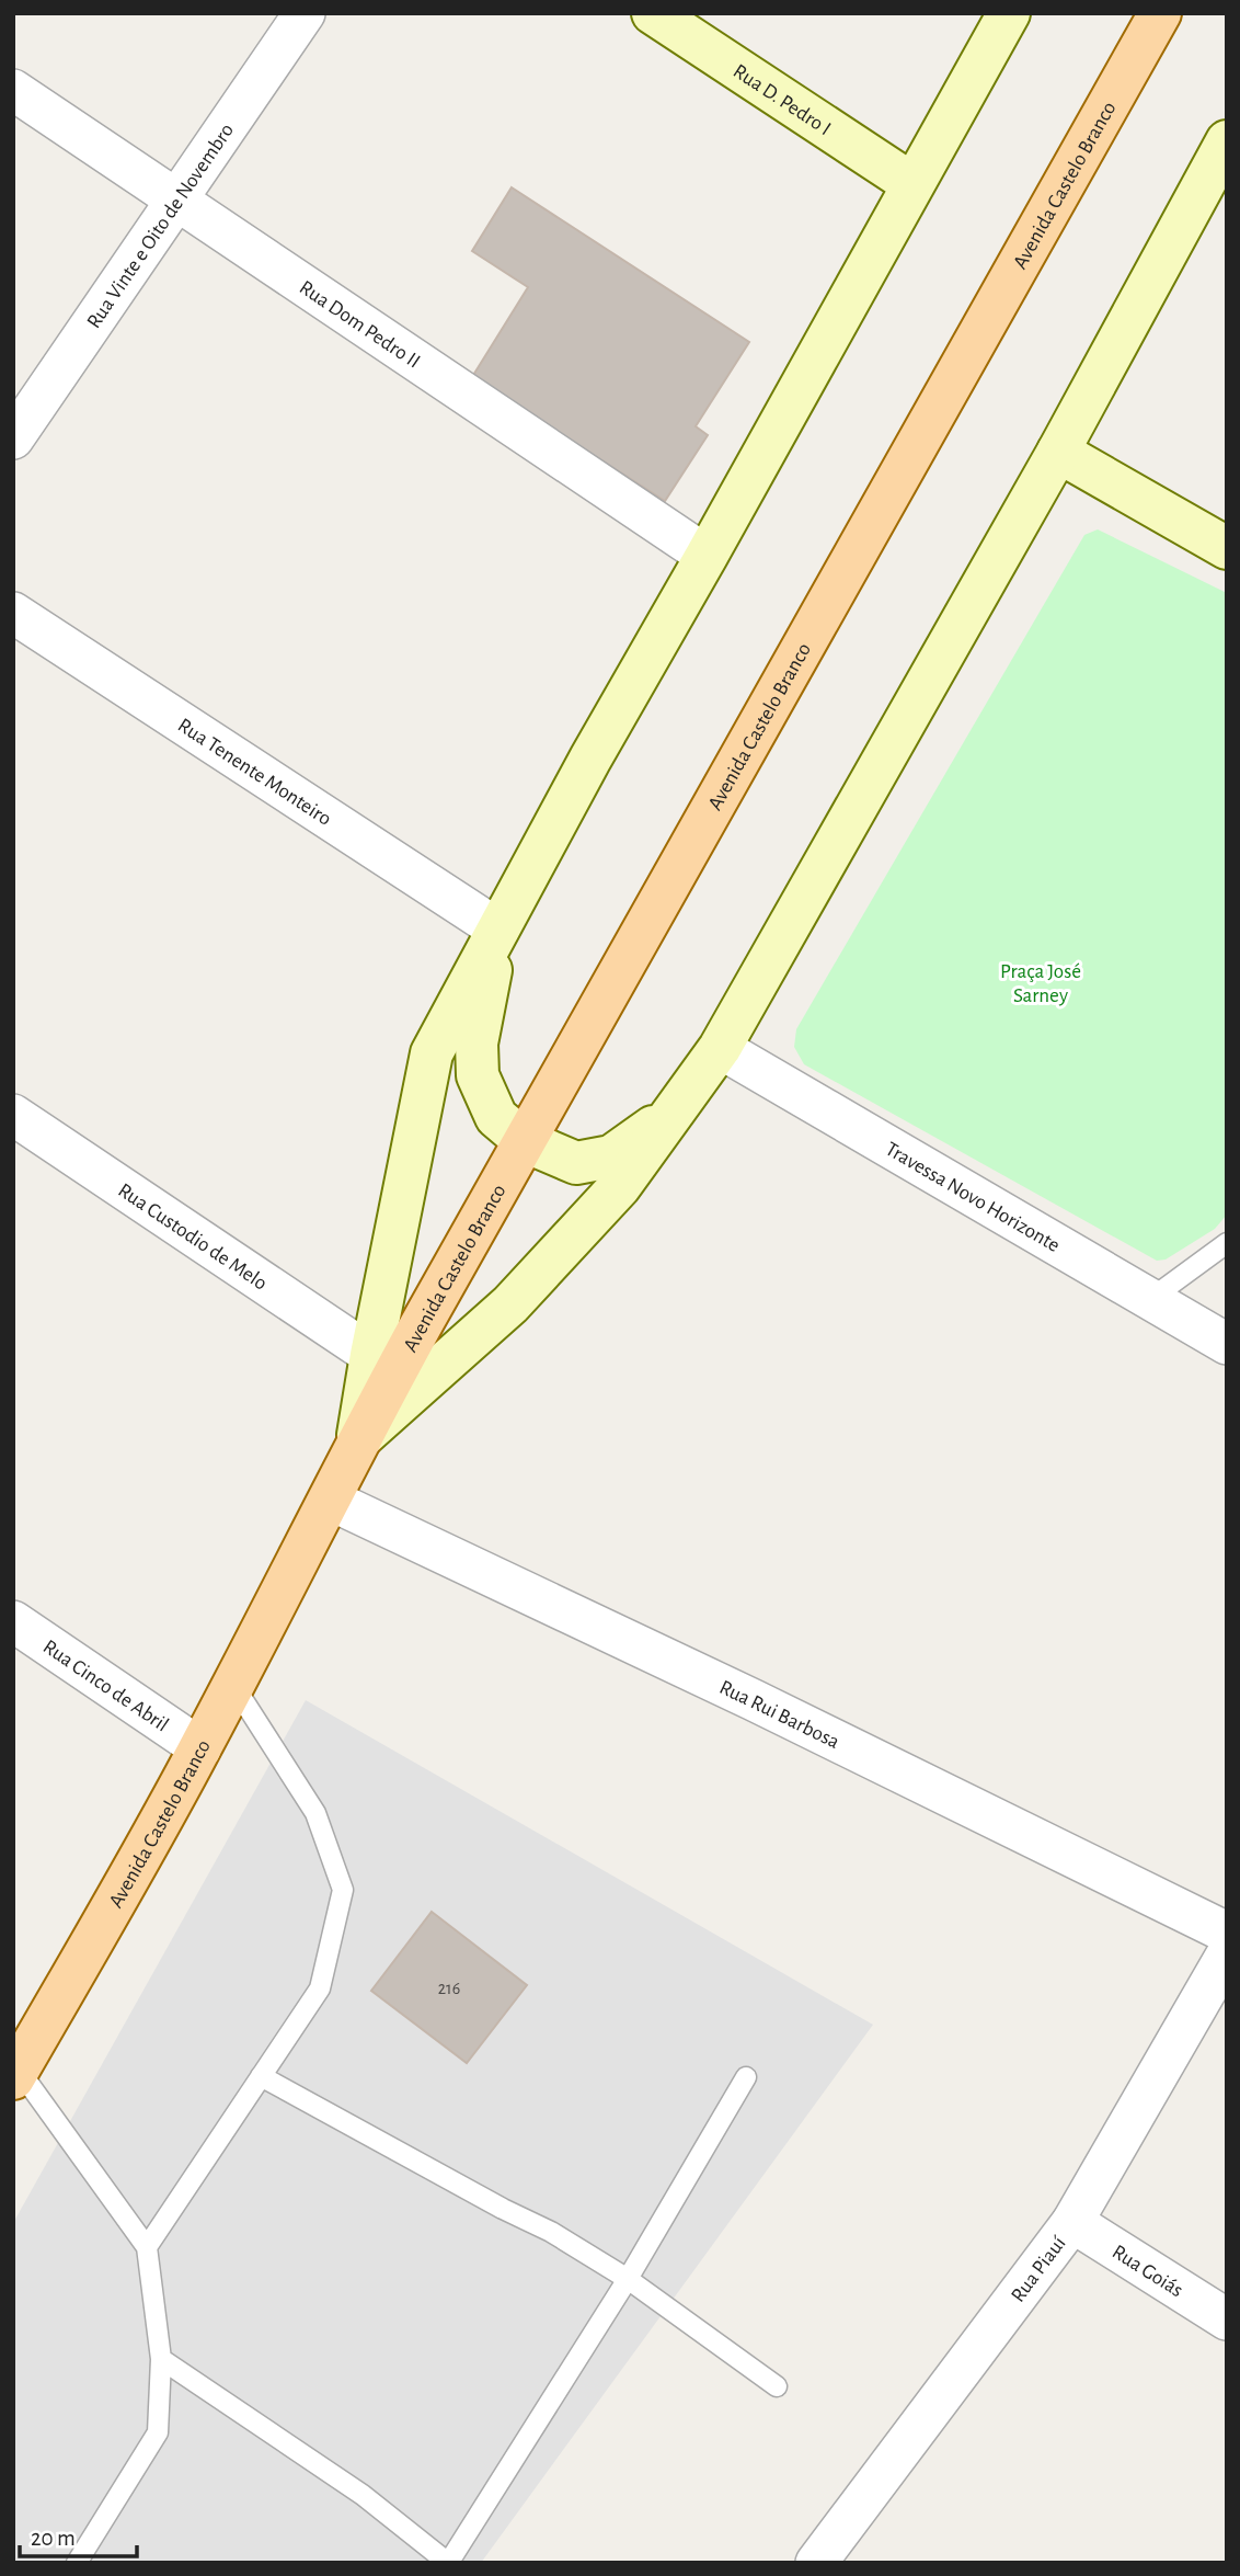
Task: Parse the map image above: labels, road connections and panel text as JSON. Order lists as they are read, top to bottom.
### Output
{
  "streets": {
    "main road": ["Rua D. Pedro I", "Avenida Castelo Branco"],
    "street": [
      "Rua Vinte e Oito de Novembro",
      "Rua Dom Pedro II",
      "Rua Tenente Monteiro",
      "Travessa Novo Horizonte",
      "Rua Custodio de Melo",
      "Rua Cinco de Abril",
      "Rua Rui Barbosa",
      "Rua Piauí",
      "Rua Goiás"
    ]
  },
  "crossings": [
    ["Rua D. Pedro I", "Avenida Castelo Branco"],
    ["Avenida Castelo Branco", "Rua Dom Pedro II"],
    ["Avenida Castelo Branco", "Rua Tenente Monteiro"],
    ["Avenida Castelo Branco", "Travessa Novo Horizonte"],
    ["Avenida Castelo Branco", "Rua Custodio de Melo"],
    ["Avenida Castelo Branco", "Rua Cinco de Abril"],
    ["Avenida Castelo Branco", "Rua Rui Barbosa"],
    ["Rua Vinte e Oito de Novembro", "Rua Dom Pedro II"],
    ["Rua Piauí", "Rua Goiás"]
  ],
  "parks": ["Praça José Sarney"],
  "house_numbers": ["216"],
  "scale_bar": "20 m"
}
